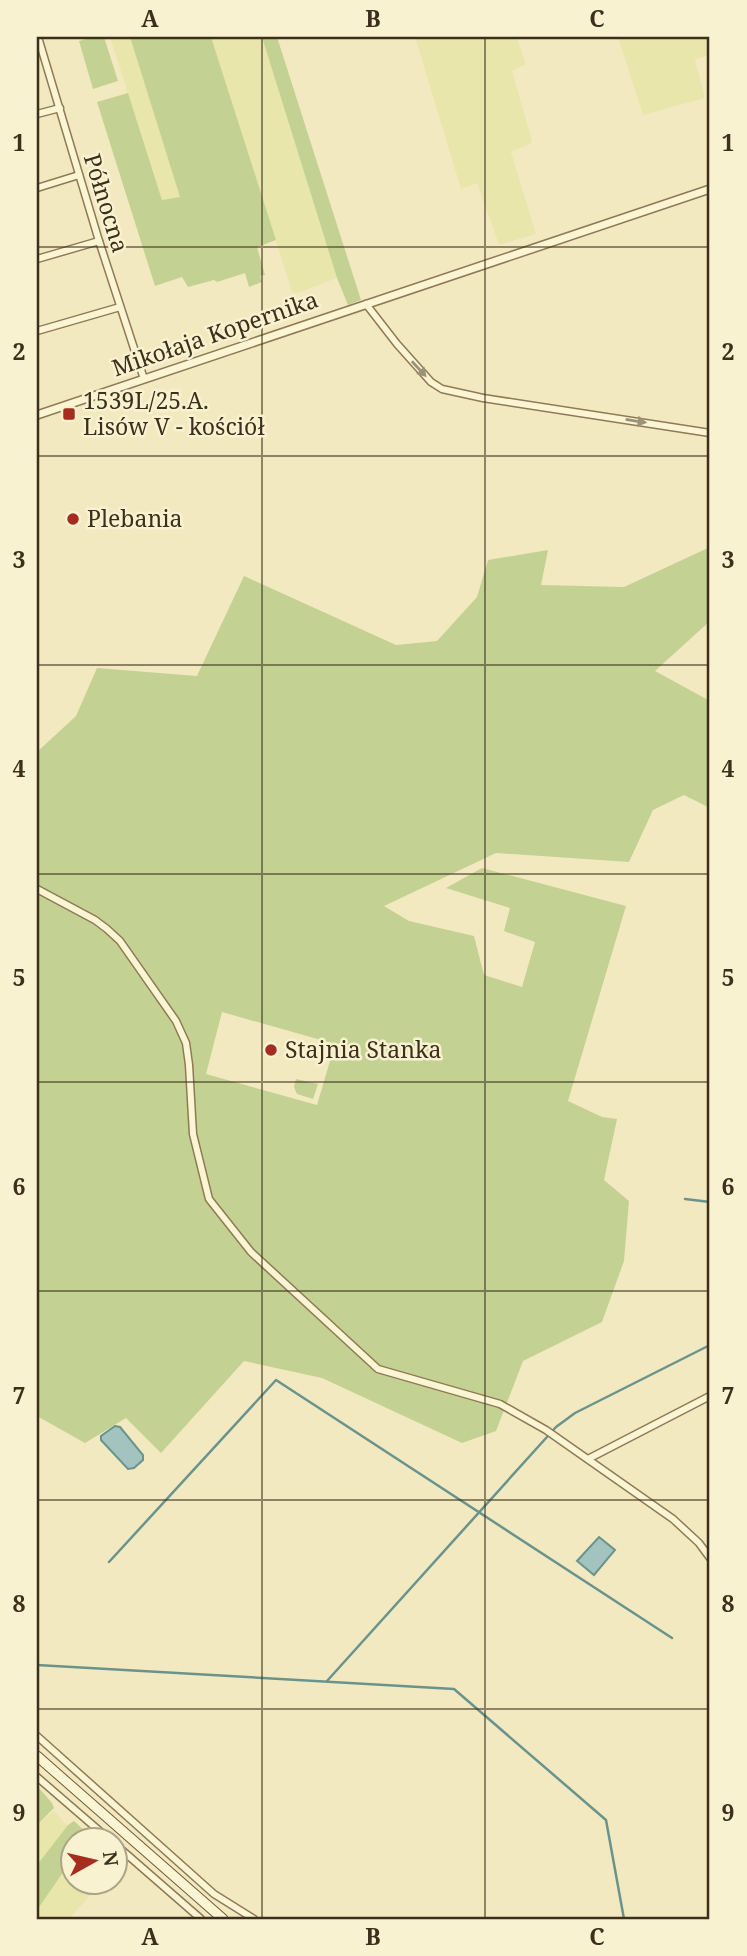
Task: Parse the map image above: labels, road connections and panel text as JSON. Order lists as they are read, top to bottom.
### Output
{
  "streets": {
    "street": ["Północna", "Mikołaja Kopernika"]
  },
  "crossings": [
    ["Północna", "Mikołaja Kopernika"]
  ],
  "places": {
    "transit": ["1539L/25.A. Lisów V - kościół"],
    "other": ["Plebania", "Stajnia Stanka"]
  },
  "north": "right",
  "grid": {
    "columns": ["A", "B", "C"],
    "rows": [
      "1",
      "2",
      "3",
      "4",
      "5",
      "6",
      "7",
      "8",
      "9"
    ]
  }
}
